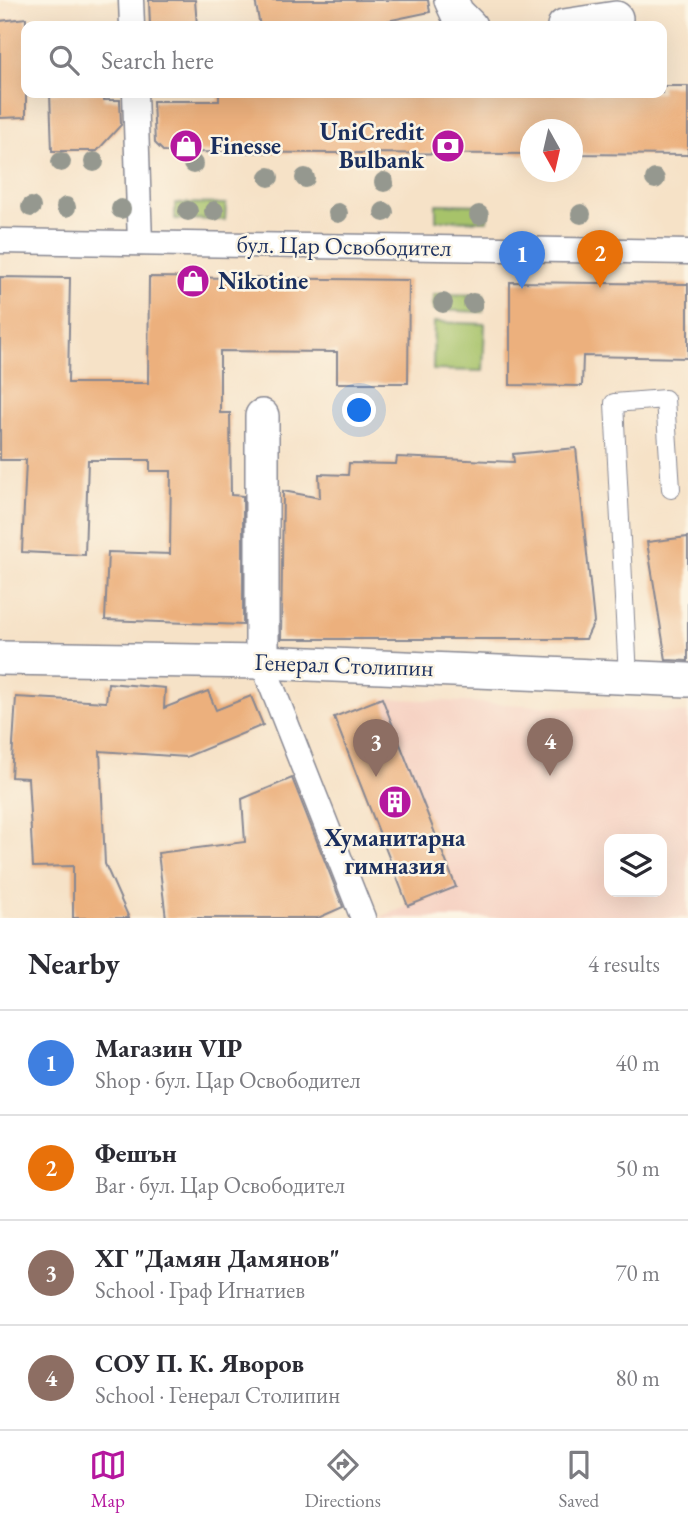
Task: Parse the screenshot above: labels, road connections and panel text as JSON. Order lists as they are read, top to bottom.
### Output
{
  "streets": {
    "street": ["бул. Цар Освободител", "Генерал Столипин"]
  },
  "places": {
    "shop": ["Finesse", "Nikotine"],
    "bank": ["UniCredit Bulbank"],
    "building": ["Хуманитарна гимназия"]
  },
  "north": "bottom",
  "page": {
    "search": "Search here",
    "pins": [
      "2",
      "1",
      "4",
      "3"
    ],
    "heading": ["Nearby", "4 results"],
    "list": [
      {
        "mark": "1",
        "name": "Магазин VIP",
        "note": "Shop · бул. Цар Освободител",
        "value": "40 m"
      },
      {
        "mark": "2",
        "name": "Фешън",
        "note": "Bar · бул. Цар Освободител",
        "value": "50 m"
      },
      {
        "mark": "3",
        "name": "ХГ \"Дамян Дамянов\"",
        "note": "School · Граф Игнатиев",
        "value": "70 m"
      },
      {
        "mark": "4",
        "name": "СОУ П. К. Яворов",
        "note": "School · Генерал Столипин",
        "value": "80 m"
      }
    ],
    "nav": ["Map", "Directions", "Saved"]
  }
}
